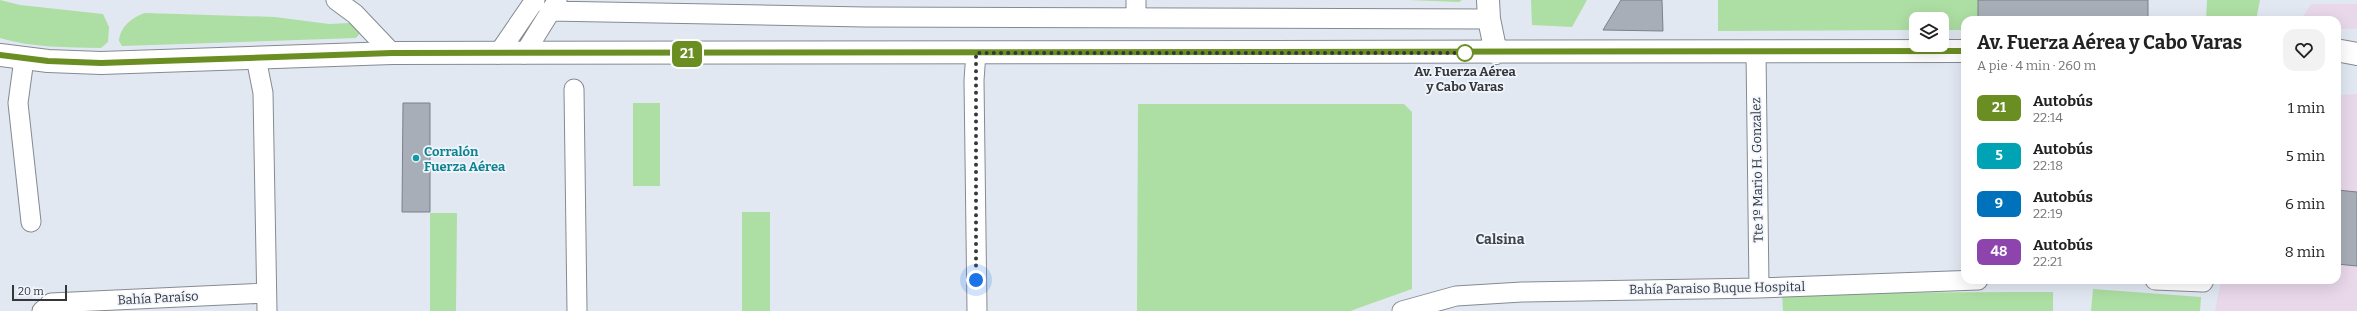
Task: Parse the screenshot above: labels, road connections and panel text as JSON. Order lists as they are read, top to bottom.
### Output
{
  "streets": {
    "street": ["Tte 1º Mario H. Gonzalez", "Bahía Paraiso Buque Hospital", "Bahía Paraíso"]
  },
  "crossings": [
    ["Tte 1º Mario H. Gonzalez", "Bahía Paraiso Buque Hospital"]
  ],
  "districts": ["Calsina"],
  "places": ["Av. Fuerza Aérea y Cabo Varas", "Corralón Fuerza Aérea"],
  "lines": ["bus line 21"],
  "scale_bar": "20 m",
  "page": {
    "on_map": "21",
    "heading": ["Av. Fuerza Aérea y Cabo Varas", "A pie · 4 min · 260 m"],
    "list": [
      {
        "mark": "21",
        "name": "Autobús",
        "note": "22:14",
        "value": "1 min"
      },
      {
        "mark": "5",
        "name": "Autobús",
        "note": "22:18",
        "value": "5 min"
      },
      {
        "mark": "9",
        "name": "Autobús",
        "note": "22:19",
        "value": "6 min"
      },
      {
        "mark": "48",
        "name": "Autobús",
        "note": "22:21",
        "value": "8 min"
      }
    ],
    "scale": "20 m"
  }
}
